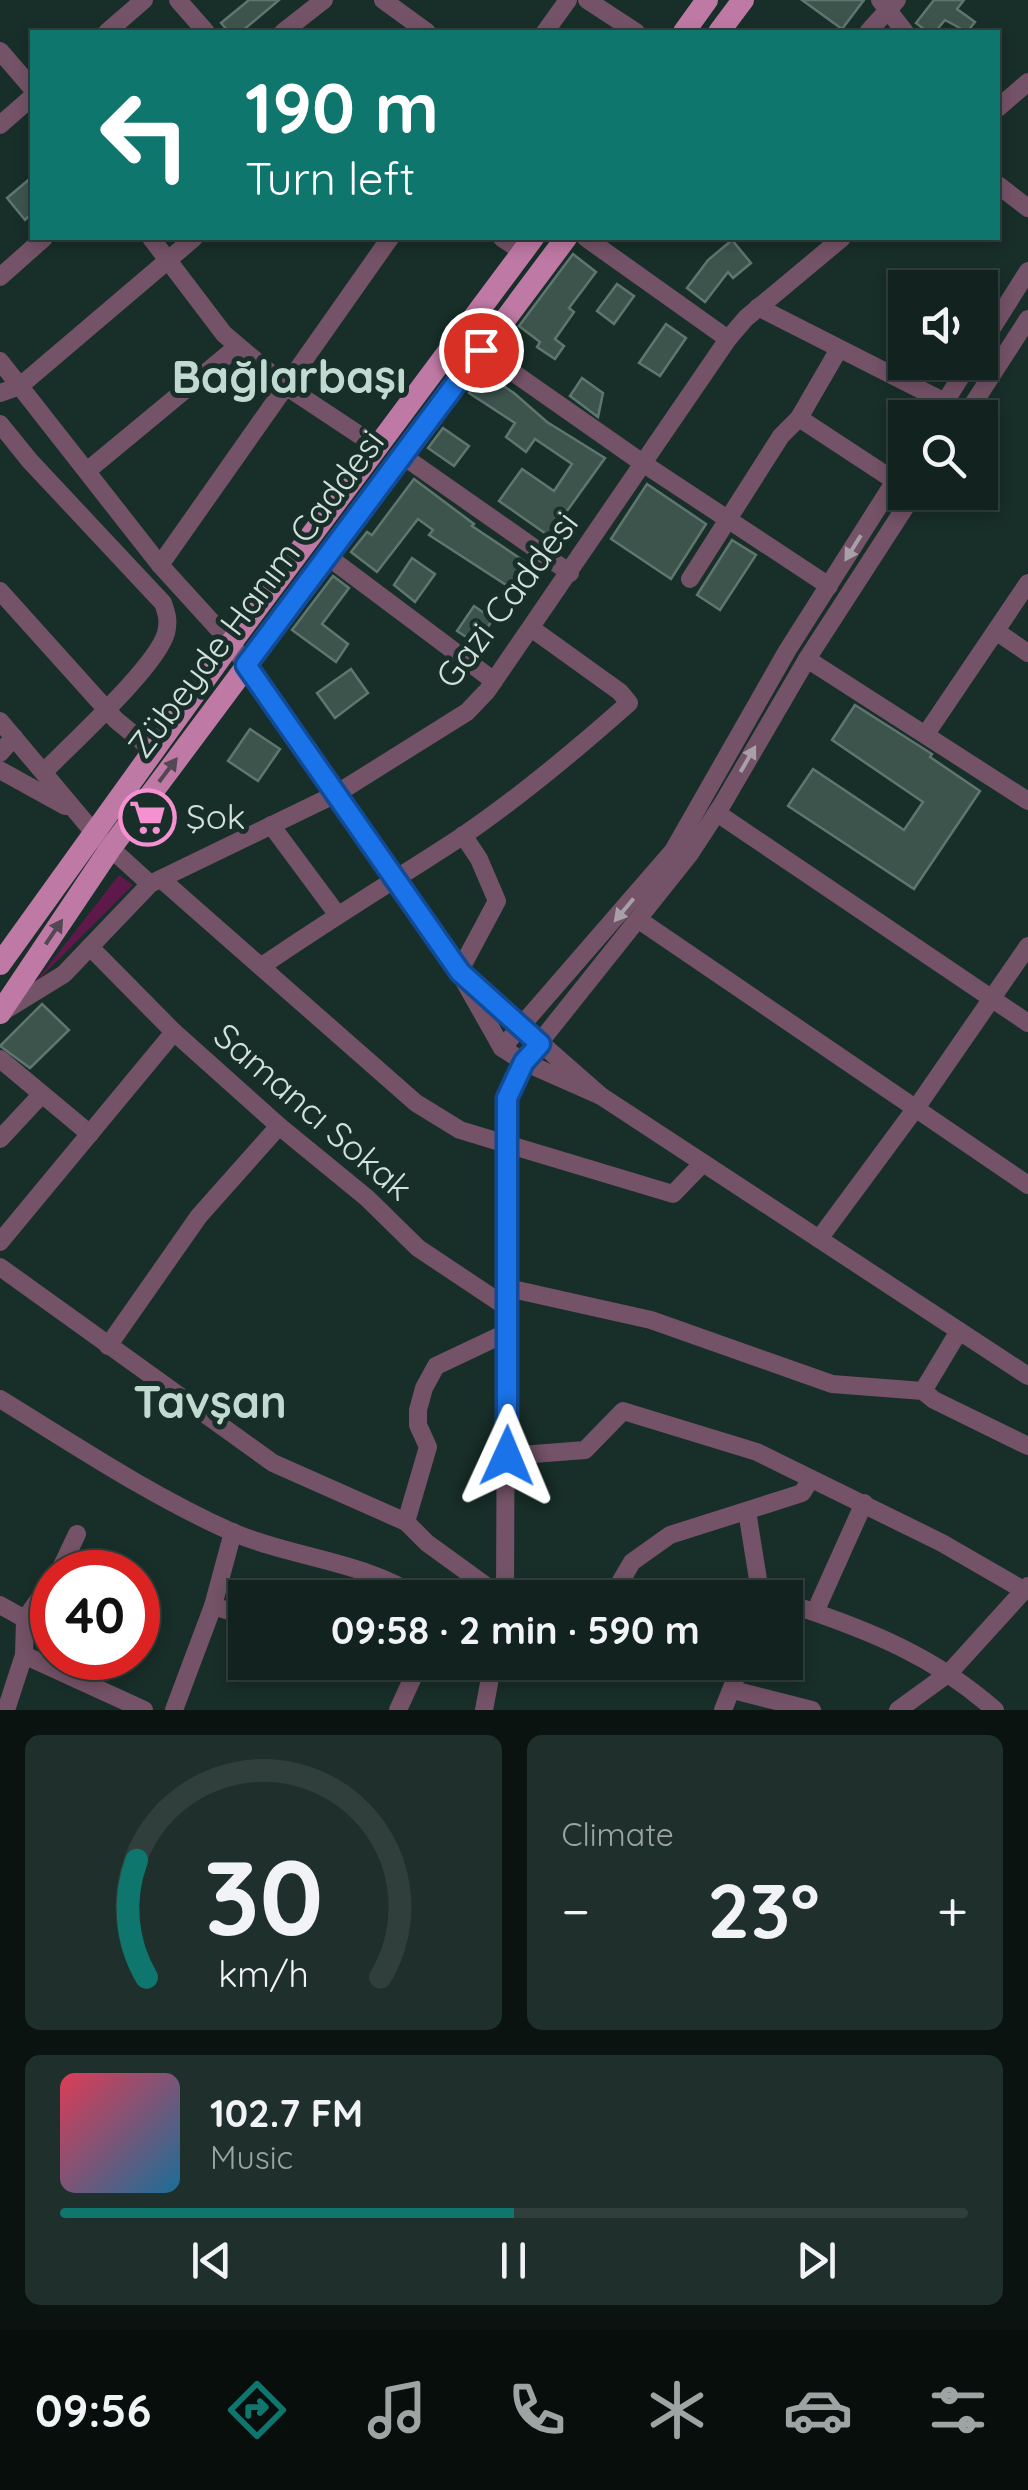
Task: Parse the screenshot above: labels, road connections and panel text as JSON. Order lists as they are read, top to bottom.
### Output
{
  "streets": {
    "main road": ["Zübeyde Hanım Caddesi"],
    "street": ["Gazi Caddesi", "Samancı Sokak"]
  },
  "crossings": [
    ["Gazi Caddesi", "Samancı Sokak"]
  ],
  "districts": ["Bağlarbaşı", "Tavşan"],
  "places": {
    "supermarket": ["Şok"]
  },
  "page": {
    "turn": ["190 m", "Turn left"],
    "limit": "40",
    "trip": "09:58 · 2 min · 590 m",
    "tile": "Climate",
    "heat": ["−", "23°", "+"],
    "song": ["102.7 FM", "Music"],
    "tabs": "09:56",
    "gauge": ["30", "km/h"]
  }
}
